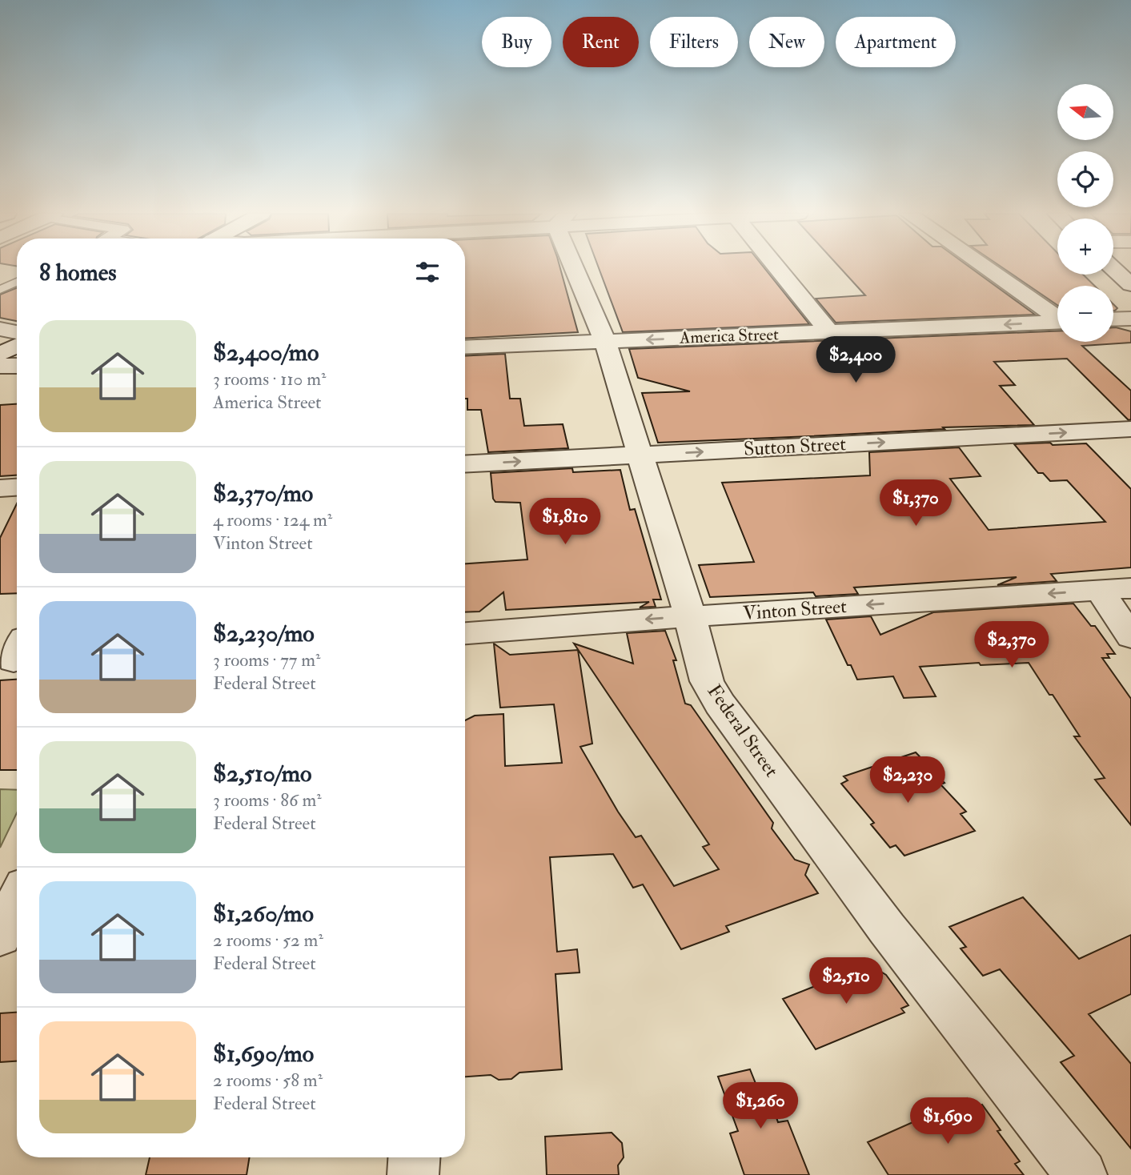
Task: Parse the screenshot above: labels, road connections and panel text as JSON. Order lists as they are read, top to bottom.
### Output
{
  "streets": {
    "street": [
      "America Street",
      "Sutton Street",
      "Vinton Street",
      "Federal Street"
    ]
  },
  "crossings": [
    ["America Street", "Federal Street"],
    ["Sutton Street", "Federal Street"],
    ["Vinton Street", "Federal Street"]
  ],
  "one_way": ["America Street", "Sutton Street", "Vinton Street"],
  "north": "left",
  "page": {
    "chip": [
      "Buy",
      "Rent",
      "Filters",
      "New",
      "Apartment"
    ],
    "map_buttons": ["+", "−"],
    "heading": "8 homes",
    "list": [
      {
        "name": "$2,400/mo",
        "note": "3 rooms · 110 m² · America Street"
      },
      {
        "name": "$2,370/mo",
        "note": "4 rooms · 124 m² · Vinton Street"
      },
      {
        "name": "$2,230/mo",
        "note": "3 rooms · 77 m² · Federal Street"
      },
      {
        "name": "$2,510/mo",
        "note": "3 rooms · 86 m² · Federal Street"
      },
      {
        "name": "$1,260/mo",
        "note": "2 rooms · 52 m² · Federal Street"
      },
      {
        "name": "$1,690/mo",
        "note": "2 rooms · 58 m² · Federal Street"
      }
    ],
    "price": [
      "$2,400",
      "$1,370",
      "$1,810",
      "$2,370",
      "$2,230",
      "$2,510",
      "$1,260",
      "$1,690"
    ]
  }
}
